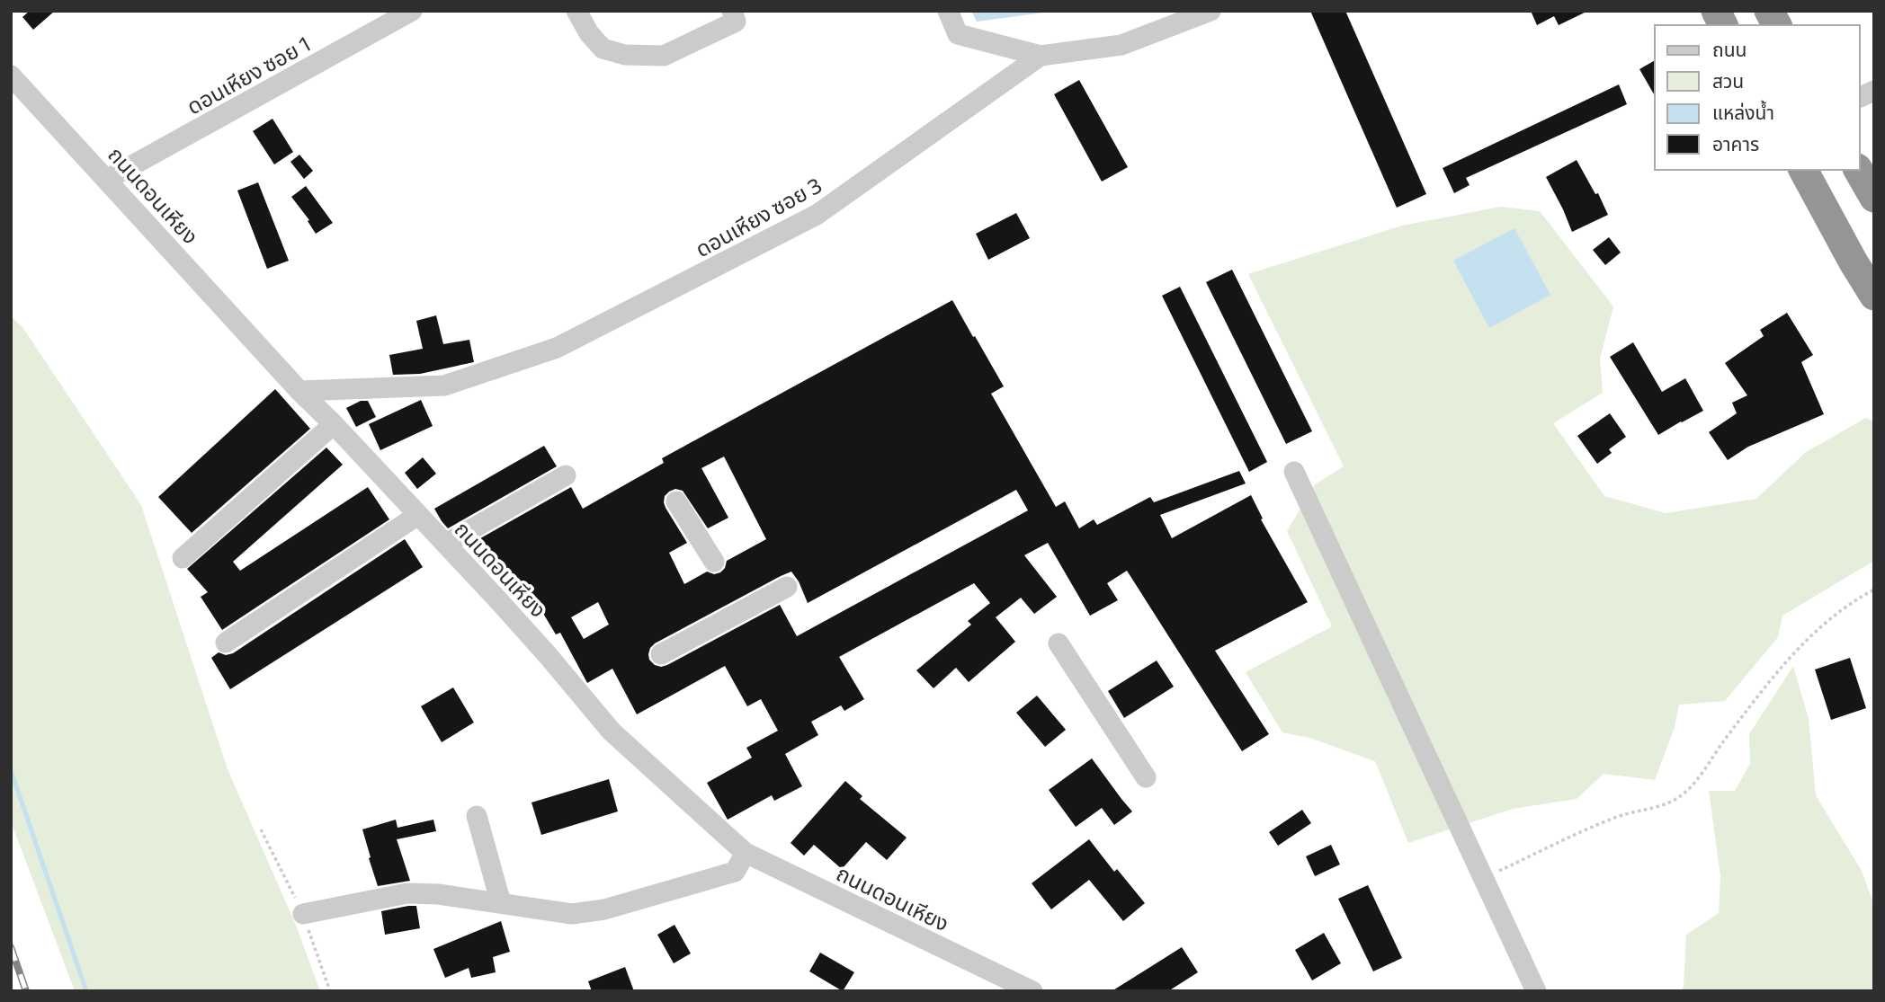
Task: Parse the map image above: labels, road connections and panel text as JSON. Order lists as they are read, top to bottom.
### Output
{
  "streets": {
    "street": ["ดอนเหียง ซอย 1", "ถนนดอนเหียง", "ดอนเหียง ซอย 3"]
  },
  "crossings": [
    ["ดอนเหียง ซอย 1", "ถนนดอนเหียง"],
    ["ถนนดอนเหียง", "ดอนเหียง ซอย 3"]
  ],
  "legend": [
    "ถนน",
    "สวน",
    "แหล่งน้ำ",
    "อาคาร"
  ]
}
